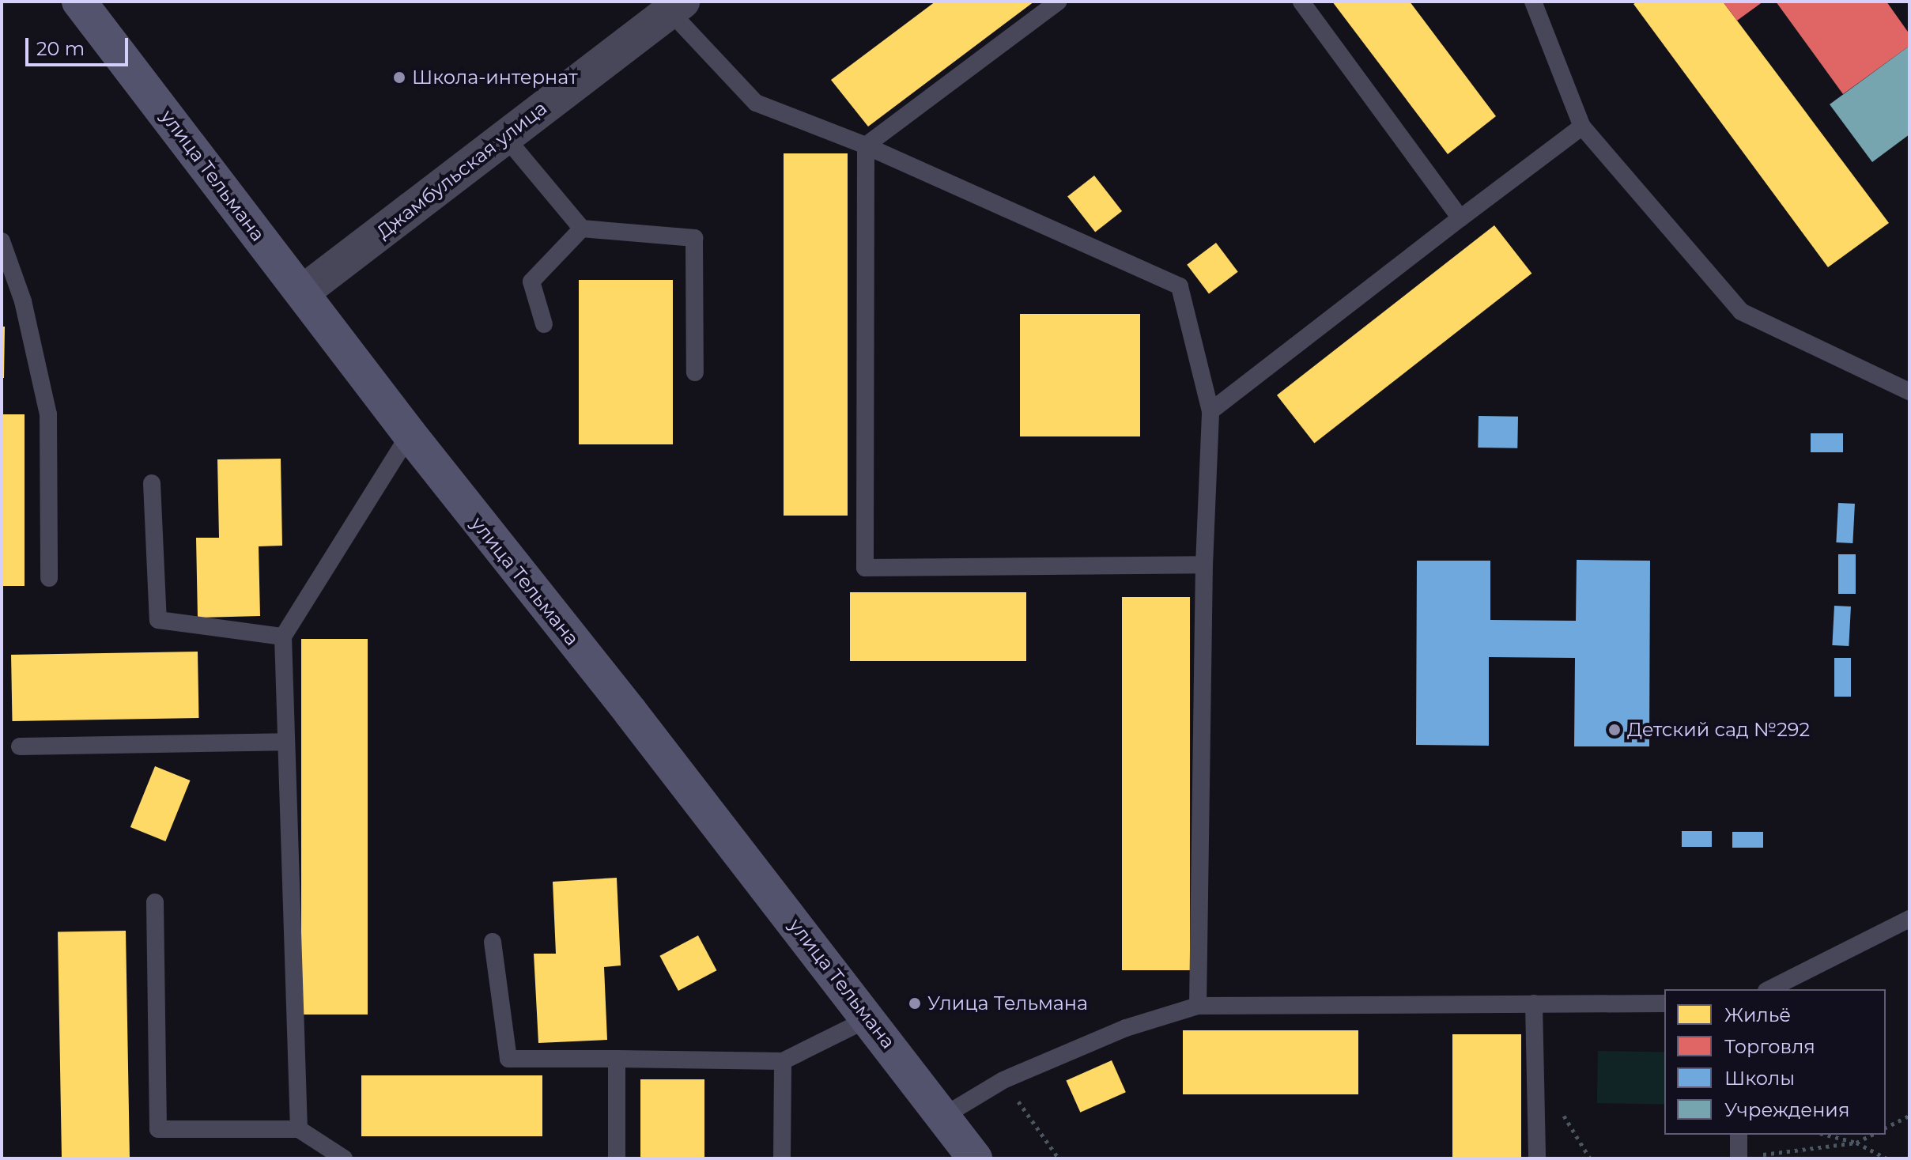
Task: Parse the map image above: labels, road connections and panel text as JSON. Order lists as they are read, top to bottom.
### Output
{
  "streets": {
    "main road": ["улица Тельмана"],
    "street": ["Джамбульская улица"]
  },
  "crossings": [
    ["Джамбульская улица", "улица Тельмана"]
  ],
  "places": ["Школа-интернат", "Детский сад №292", "Улица Тельмана"],
  "legend": [
    "Жильё",
    "Торговля",
    "Школы",
    "Учреждения"
  ],
  "scale_bar": "20 m"
}
